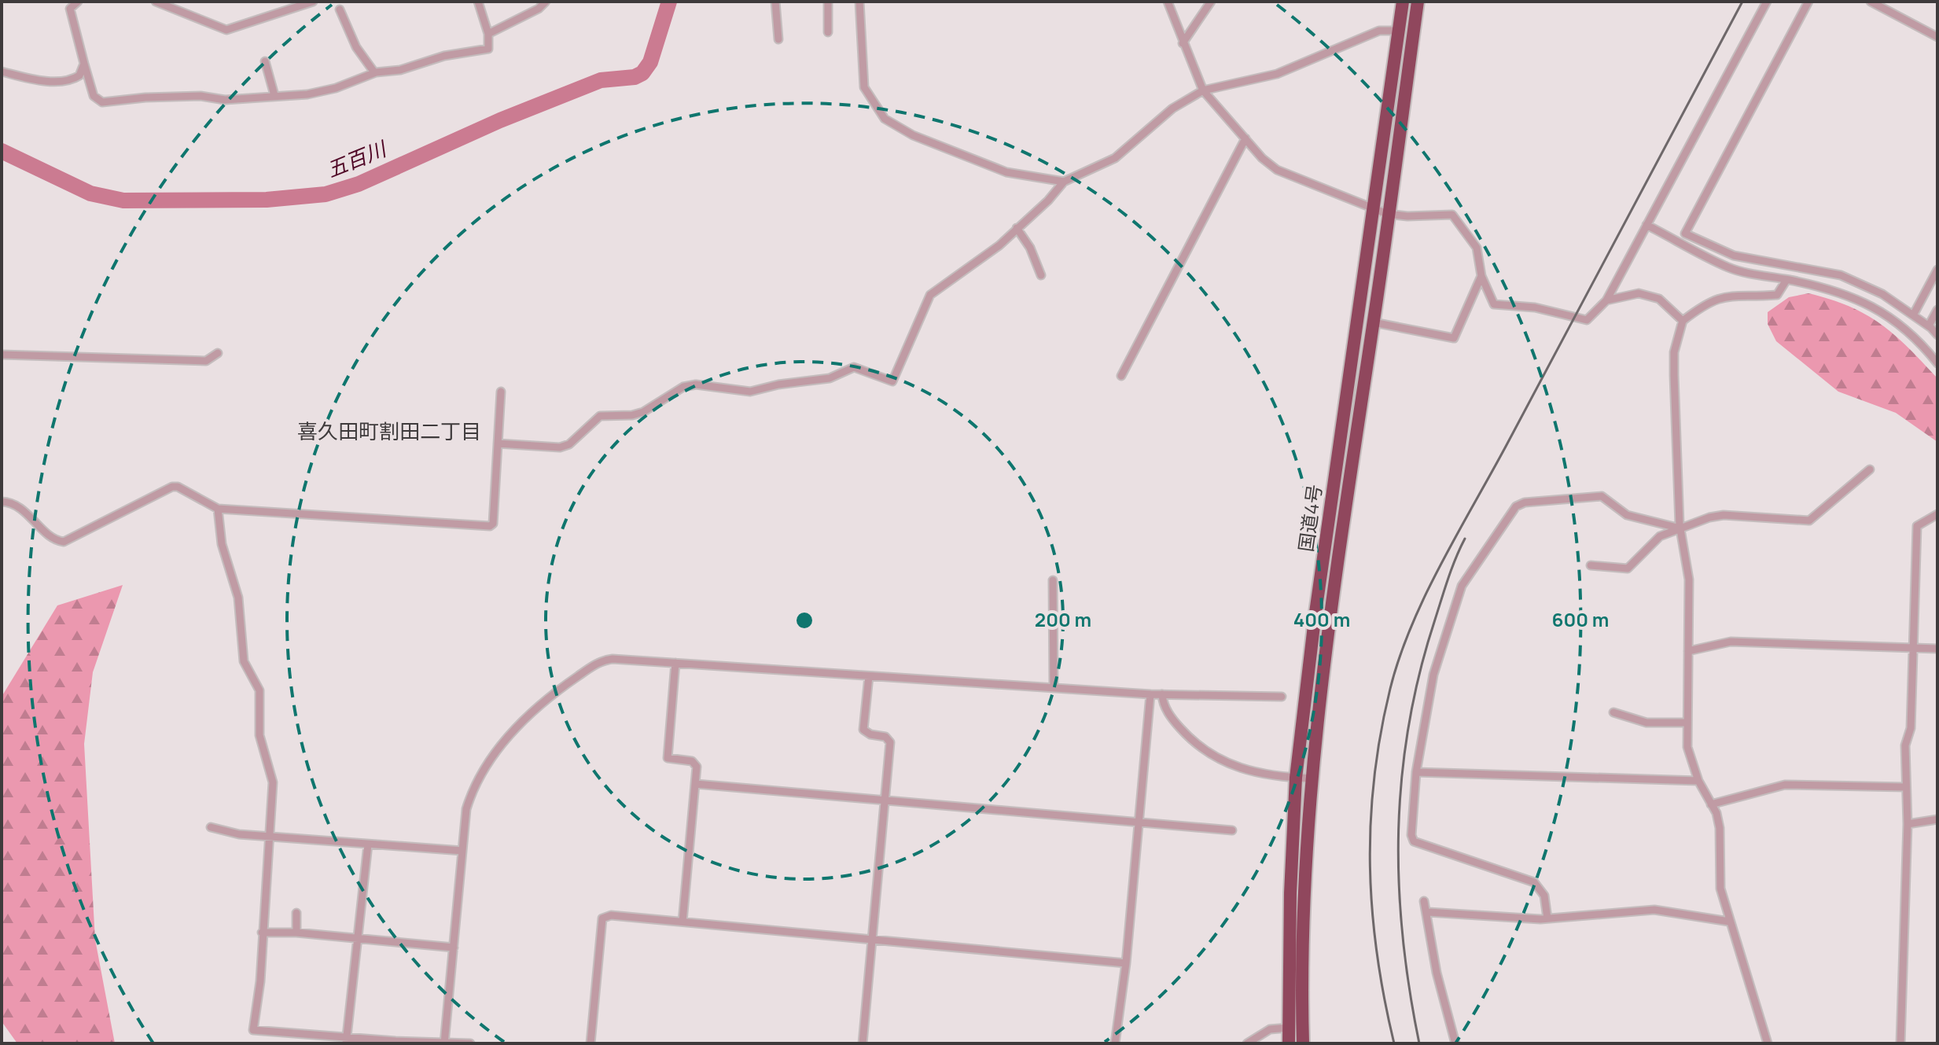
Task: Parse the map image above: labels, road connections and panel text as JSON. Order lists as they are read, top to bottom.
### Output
{
  "streets": {
    "highway": ["国道4号"]
  },
  "districts": ["喜久田町割田二丁目"],
  "water": ["五百川"],
  "rings": ["200 m", "400 m", "600 m"]
}
